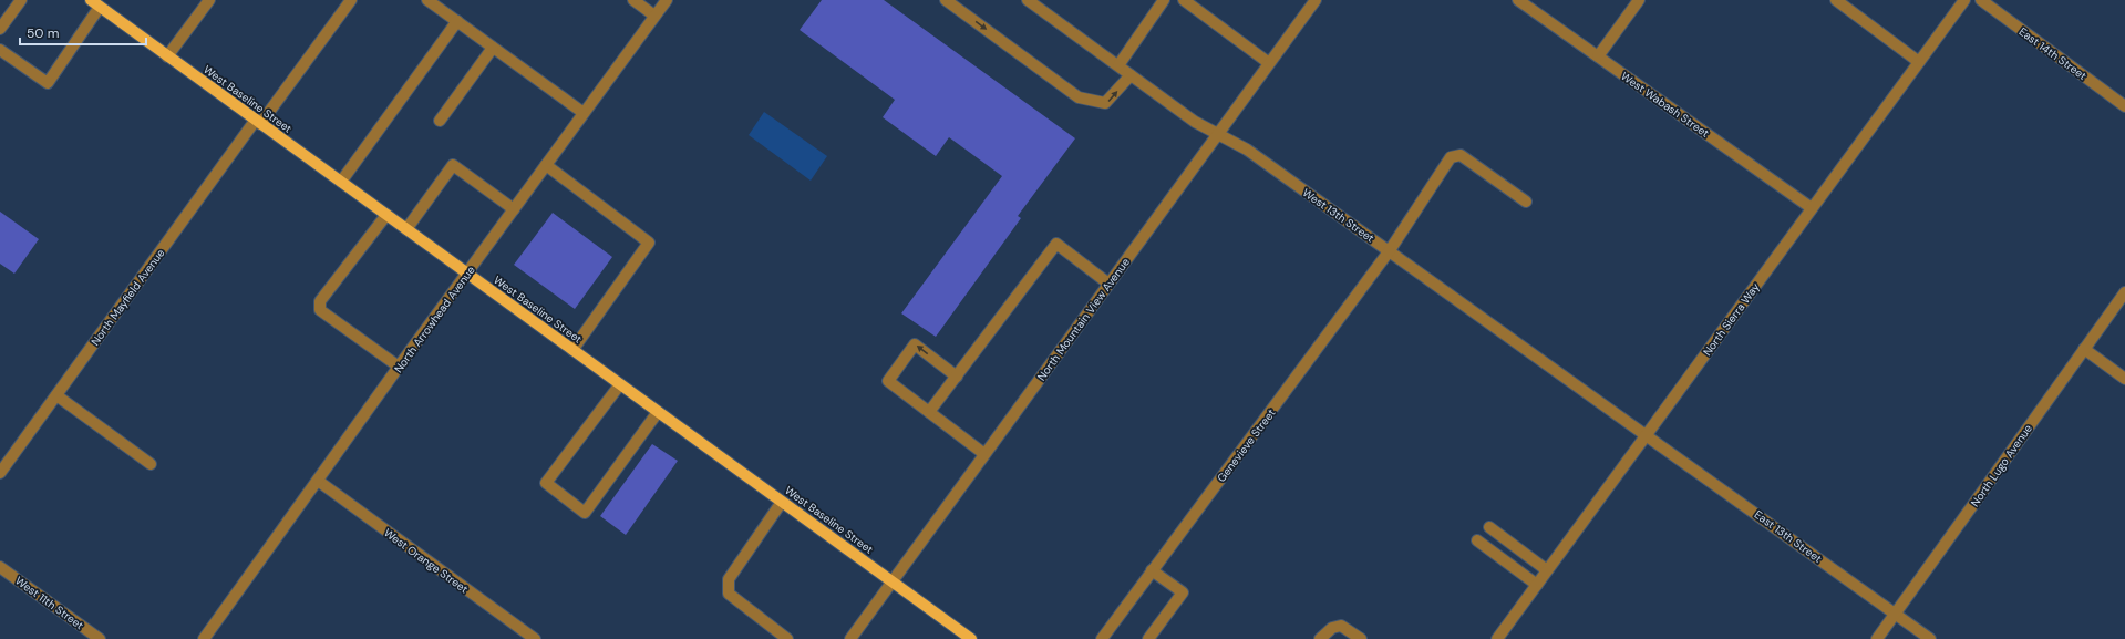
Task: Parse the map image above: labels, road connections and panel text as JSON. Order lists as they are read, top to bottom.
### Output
{
  "streets": {
    "main road": ["West Baseline Street"],
    "street": [
      "East 14th Street",
      "West Wabash Street",
      "West 13th Street",
      "North Mayfield Avenue",
      "North Arrowhead Avenue",
      "North Mountain View Avenue",
      "North Sierra Way",
      "Genevieve Street",
      "North Lugo Avenue",
      "East 13th Street",
      "West Orange Street",
      "West 11th Street"
    ]
  },
  "crossings": [
    ["West Baseline Street", "North Mayfield Avenue"],
    ["West Baseline Street", "North Arrowhead Avenue"],
    ["West Baseline Street", "North Mountain View Avenue"],
    ["West Wabash Street", "North Sierra Way"],
    ["West 13th Street", "North Mountain View Avenue"],
    ["West 13th Street", "North Sierra Way"],
    ["West 13th Street", "Genevieve Street"],
    ["West 13th Street", "East 13th Street"],
    ["North Arrowhead Avenue", "West Orange Street"],
    ["North Sierra Way", "East 13th Street"],
    ["North Lugo Avenue", "East 13th Street"]
  ],
  "scale_bar": "50 m"
}
